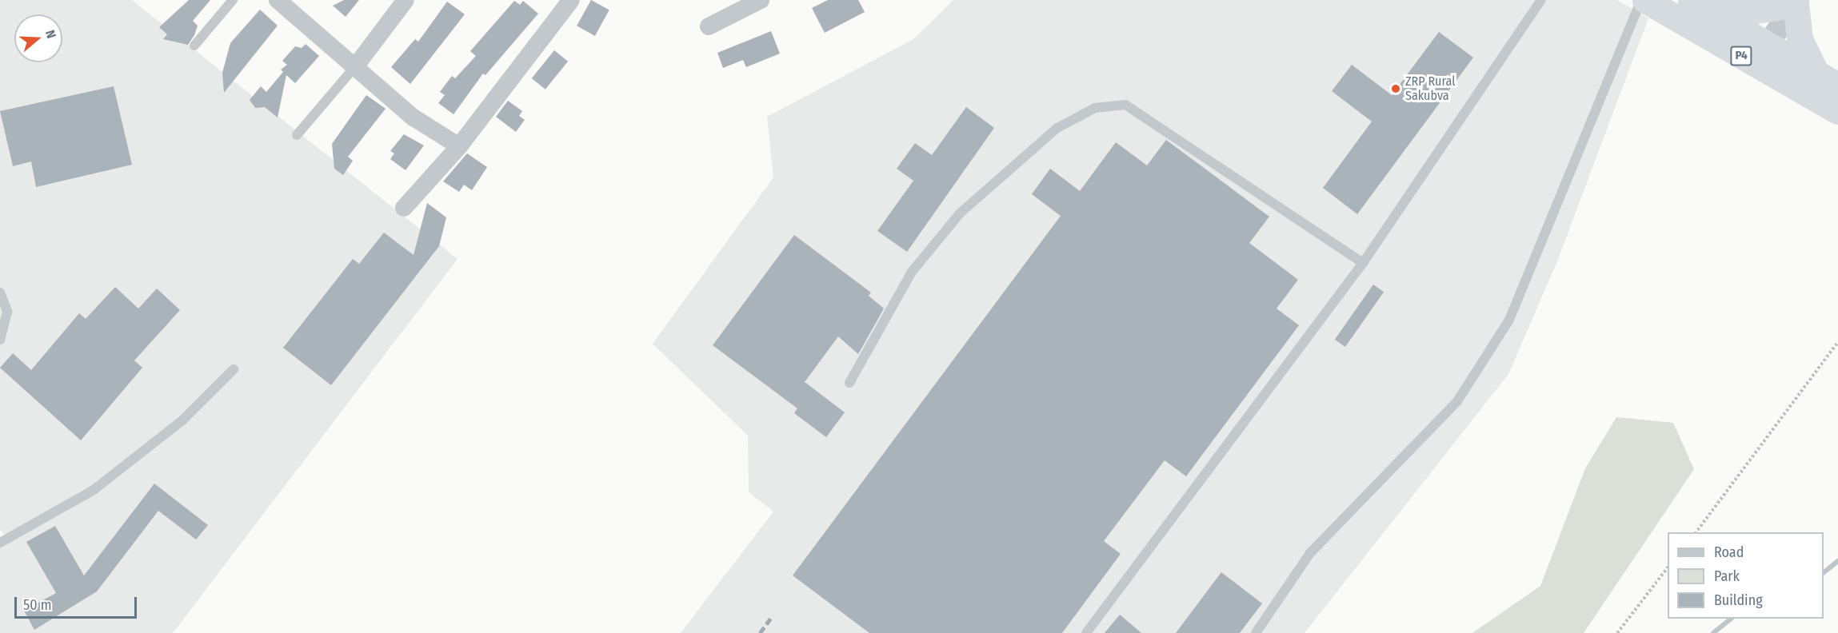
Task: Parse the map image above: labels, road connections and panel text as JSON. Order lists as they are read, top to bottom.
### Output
{
  "streets": {
    "highway": ["P4"]
  },
  "places": ["ZRP Rural Sakubva"],
  "legend": ["Road", "Park", "Building"],
  "scale_bar": "50 m",
  "north": "right"
}
